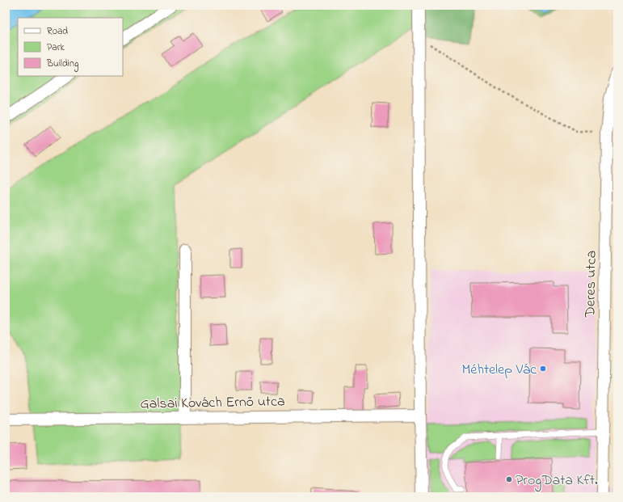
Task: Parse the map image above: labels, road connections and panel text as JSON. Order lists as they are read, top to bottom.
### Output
{
  "streets": {
    "street": ["Deres utca", "Galsai Kovách Ernő utca"]
  },
  "places": ["Méhtelep Vác", "ProgData Kft."],
  "legend": ["Road", "Park", "Building"]
}
